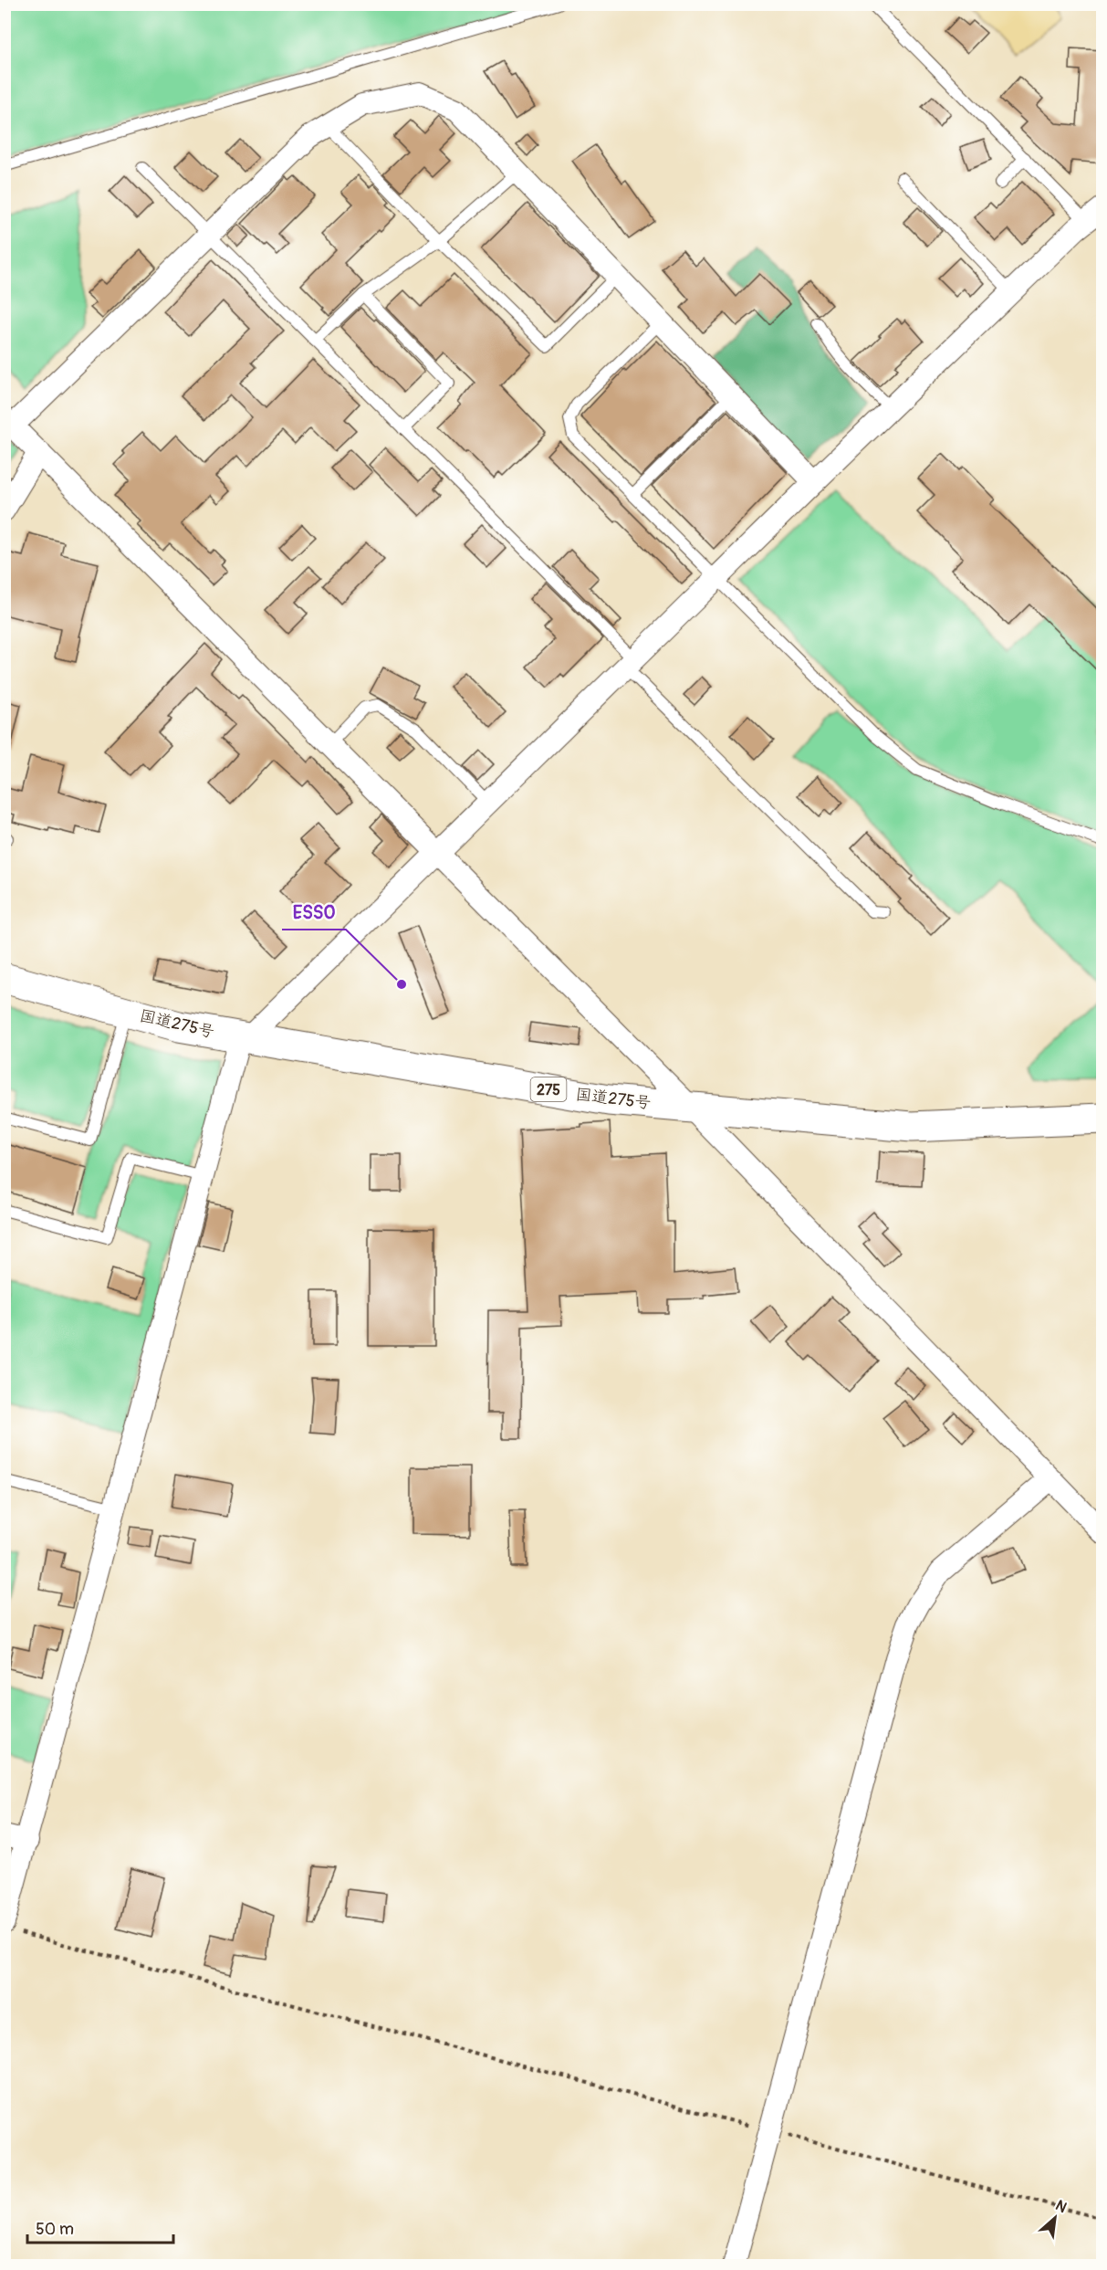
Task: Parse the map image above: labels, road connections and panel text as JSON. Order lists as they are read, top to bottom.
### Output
{
  "streets": {
    "highway": ["国道275号", "275"]
  },
  "places": ["ESSO"],
  "scale_bar": "50 m",
  "north": "top right"
}
